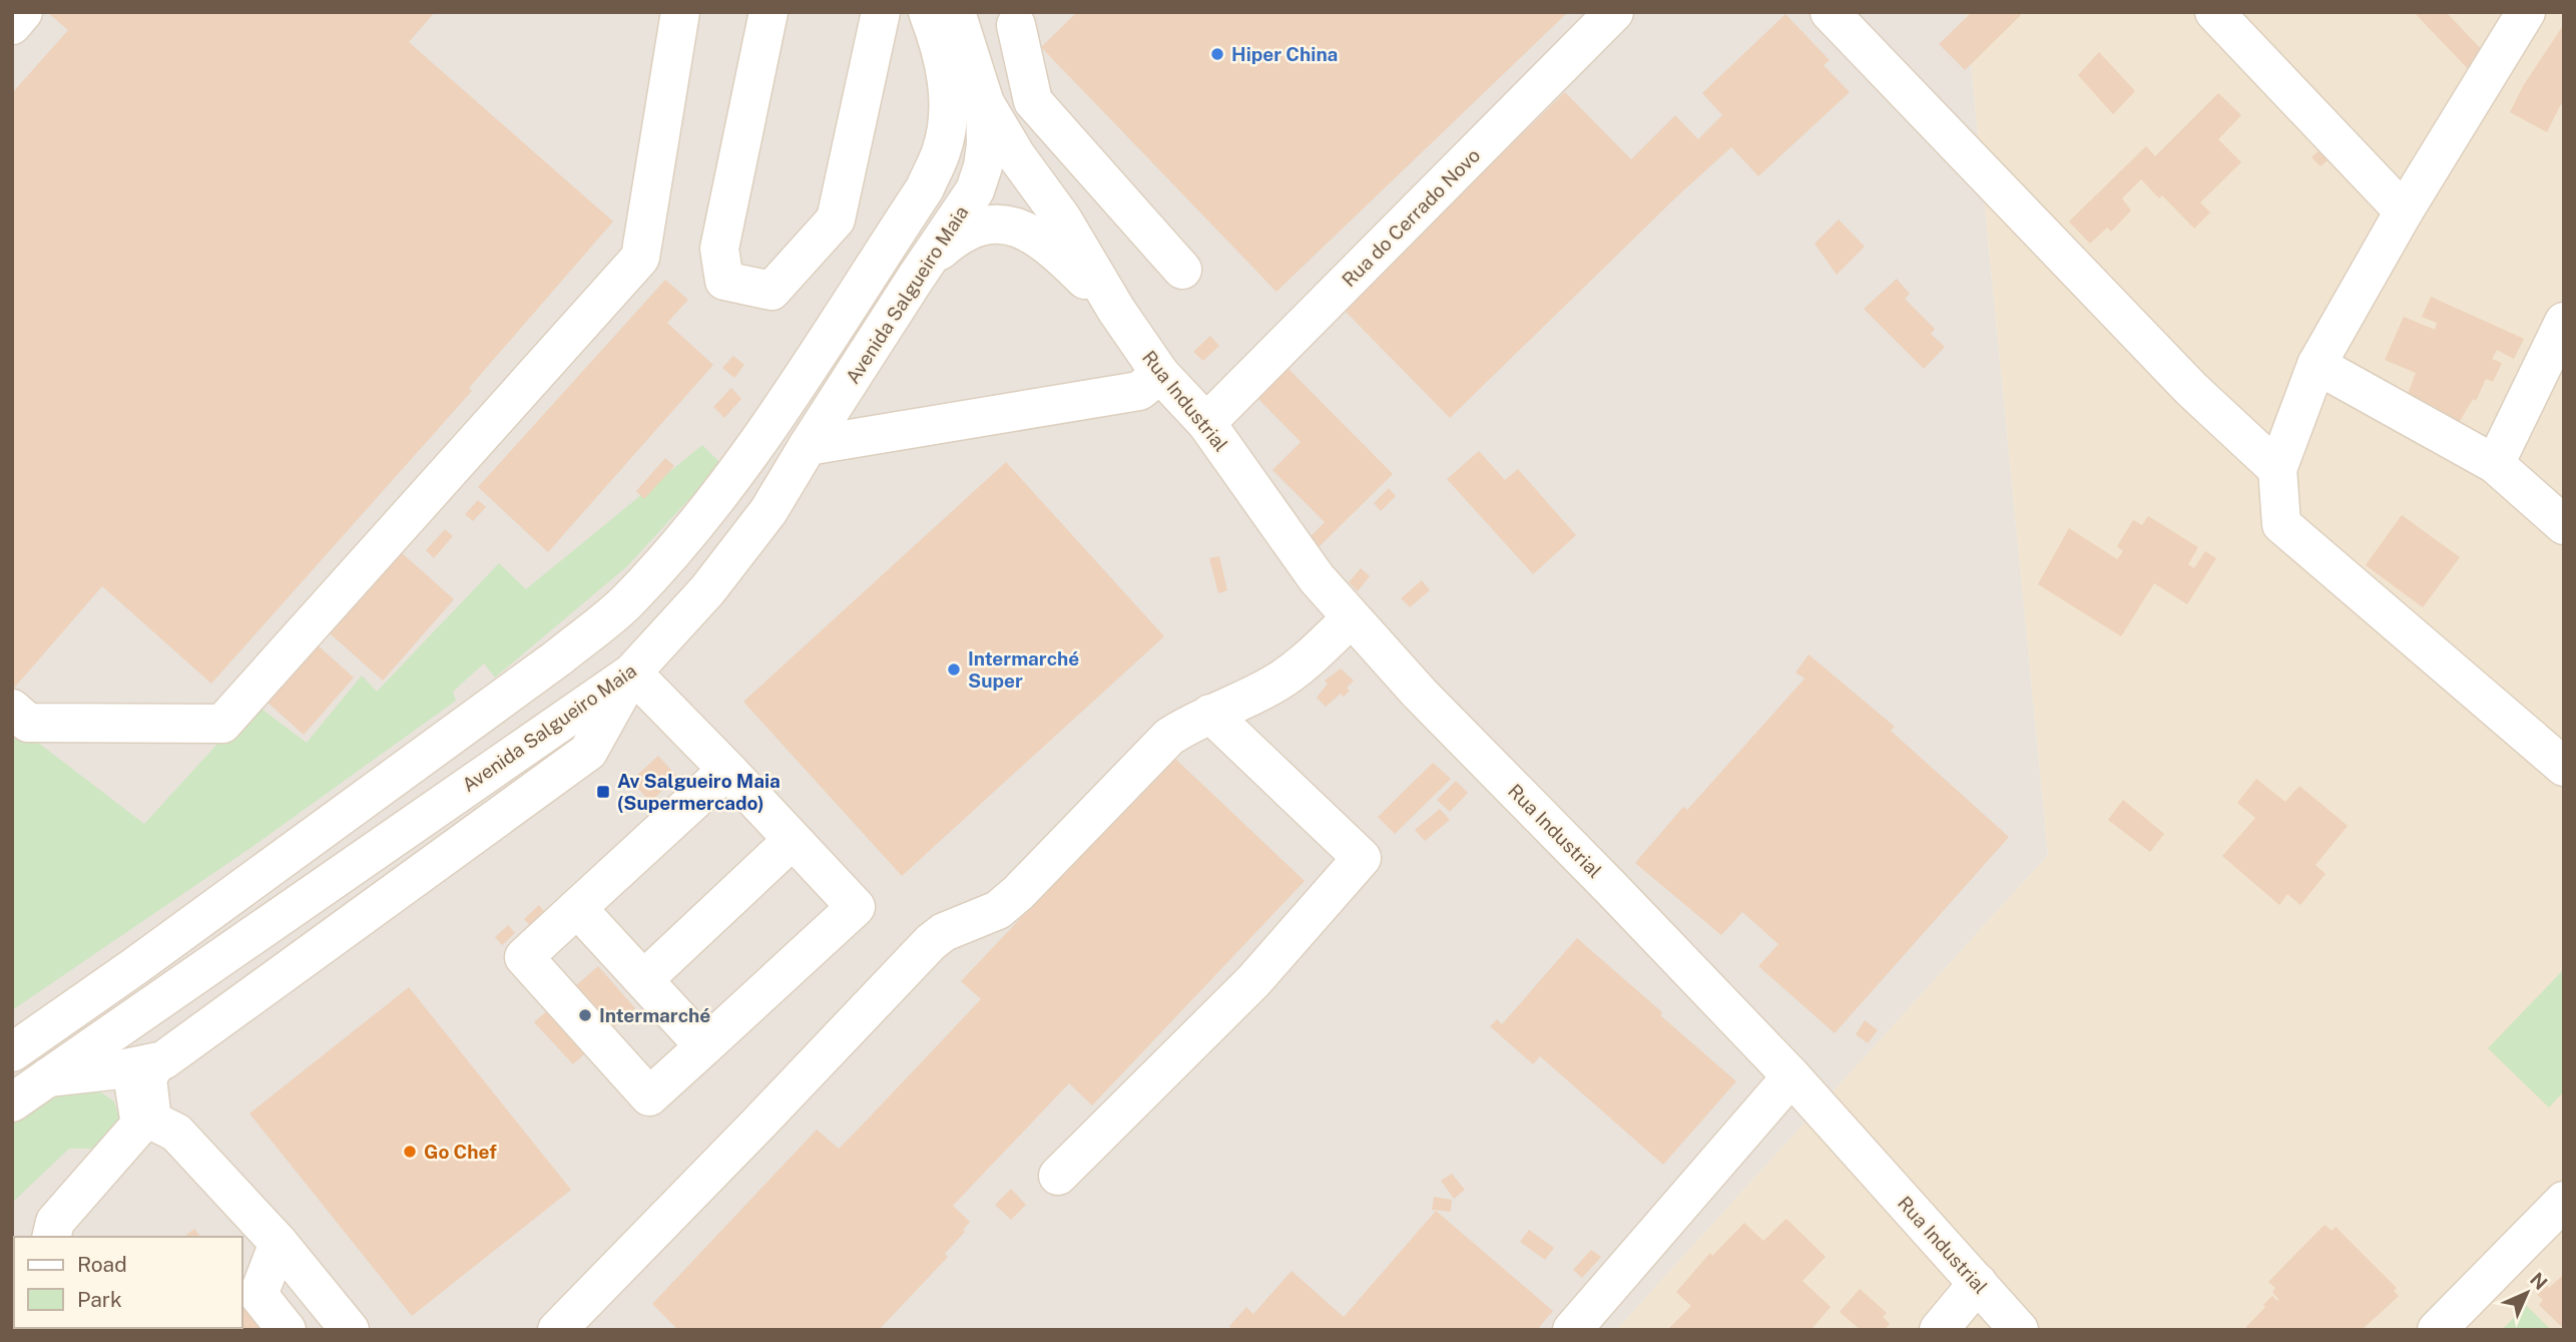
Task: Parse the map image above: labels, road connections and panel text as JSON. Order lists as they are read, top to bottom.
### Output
{
  "streets": {
    "street": ["Rua do Cerrado Novo", "Avenida Salgueiro Maia", "Rua Industrial"]
  },
  "crossings": [
    ["Rua do Cerrado Novo", "Rua Industrial"],
    ["Avenida Salgueiro Maia", "Rua Industrial"]
  ],
  "places": {
    "other": [
      "Hiper China",
      "Intermarché Super",
      "Intermarché",
      "Go Chef"
    ],
    "transit": ["Av Salgueiro Maia (Supermercado)"]
  },
  "legend": ["Road", "Park"],
  "north": "top right"
}
